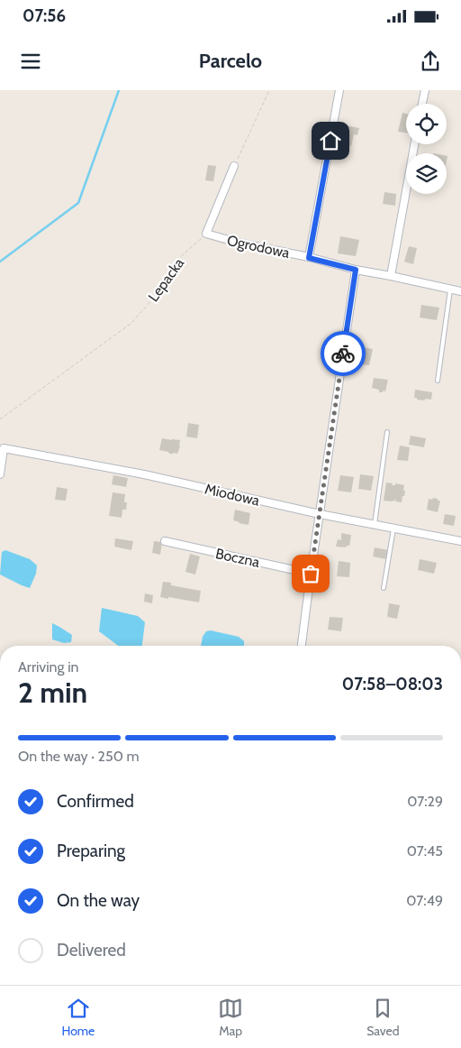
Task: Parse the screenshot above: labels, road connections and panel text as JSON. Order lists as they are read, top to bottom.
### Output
{
  "streets": {
    "street": ["Ogrodowa", "Miodowa", "Boczna"],
    "path": ["Lepacka"]
  },
  "crossings": [
    ["Ogrodowa", "Lepacka"]
  ],
  "page": {
    "status": "07:56",
    "header": "Parcelo",
    "heading": ["2 min", "Arriving in", "07:58–08:03"],
    "bar": "On the way · 250 m",
    "list": [
      ["Confirmed", "07:29"],
      ["Preparing", "07:45"],
      ["On the way", "07:49"],
      "Delivered"
    ],
    "tabs": ["Home", "Map", "Saved"]
  }
}
